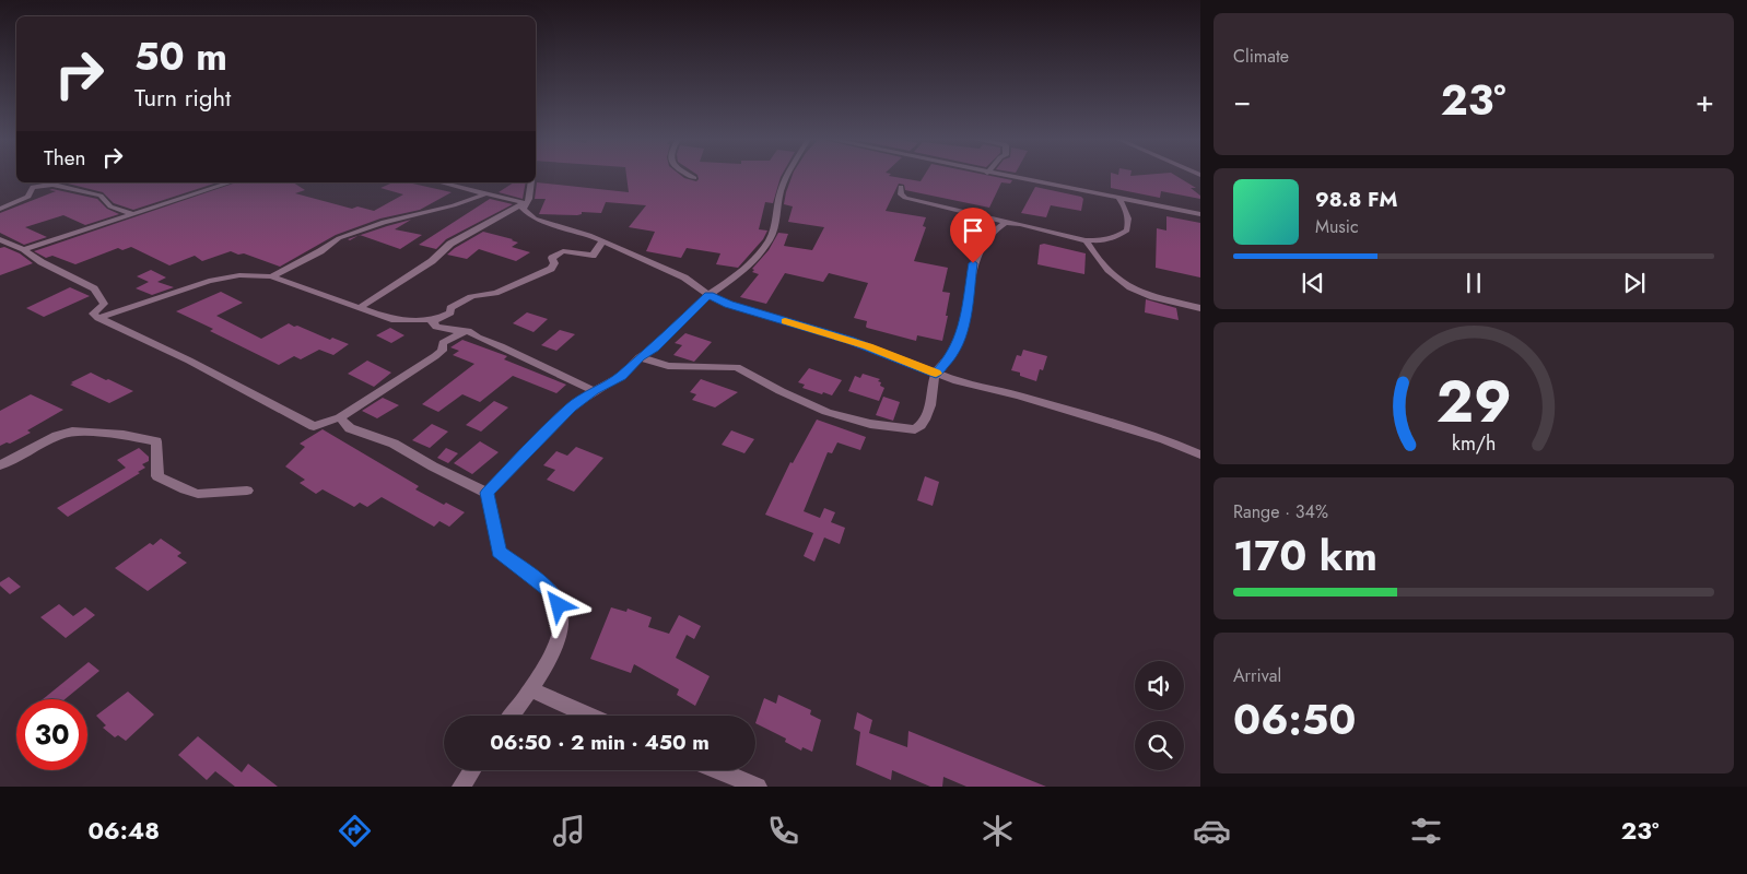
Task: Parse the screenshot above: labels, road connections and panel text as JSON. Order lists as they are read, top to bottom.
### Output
{
  "page": {
    "tile": [
      "Climate",
      ["Range · 34%", "170 km"],
      ["Arrival", "06:50"]
    ],
    "turn": ["50 m", "Turn right"],
    "heat": ["−", "23°", "+"],
    "then": "Then",
    "song": ["98.8 FM", "Music"],
    "limit": "30",
    "trip": "06:50 · 2 min · 450 m",
    "tabs": ["06:48", "23°"],
    "gauge": ["29", "km/h"]
  }
}
